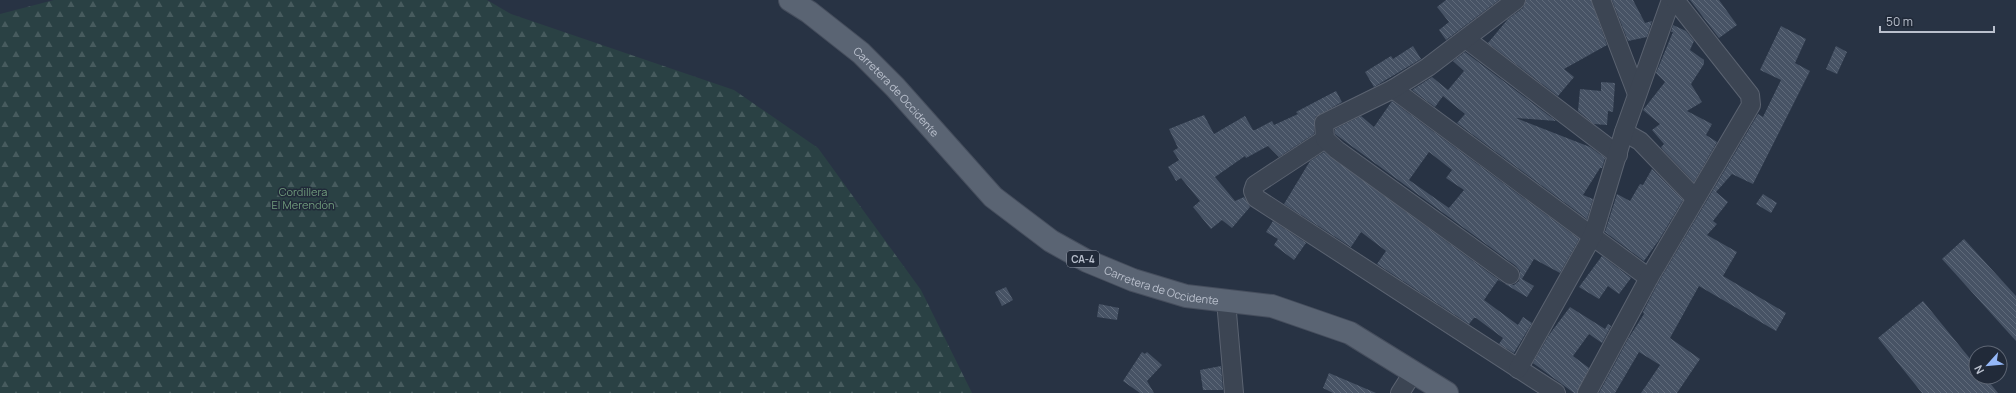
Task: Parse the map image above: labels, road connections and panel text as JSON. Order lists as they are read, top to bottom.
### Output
{
  "streets": {
    "main road": ["Carretera de Occidente", "CA-4"]
  },
  "parks": ["Cordillera El Merendón"],
  "scale_bar": "50 m",
  "north": "bottom left"
}
